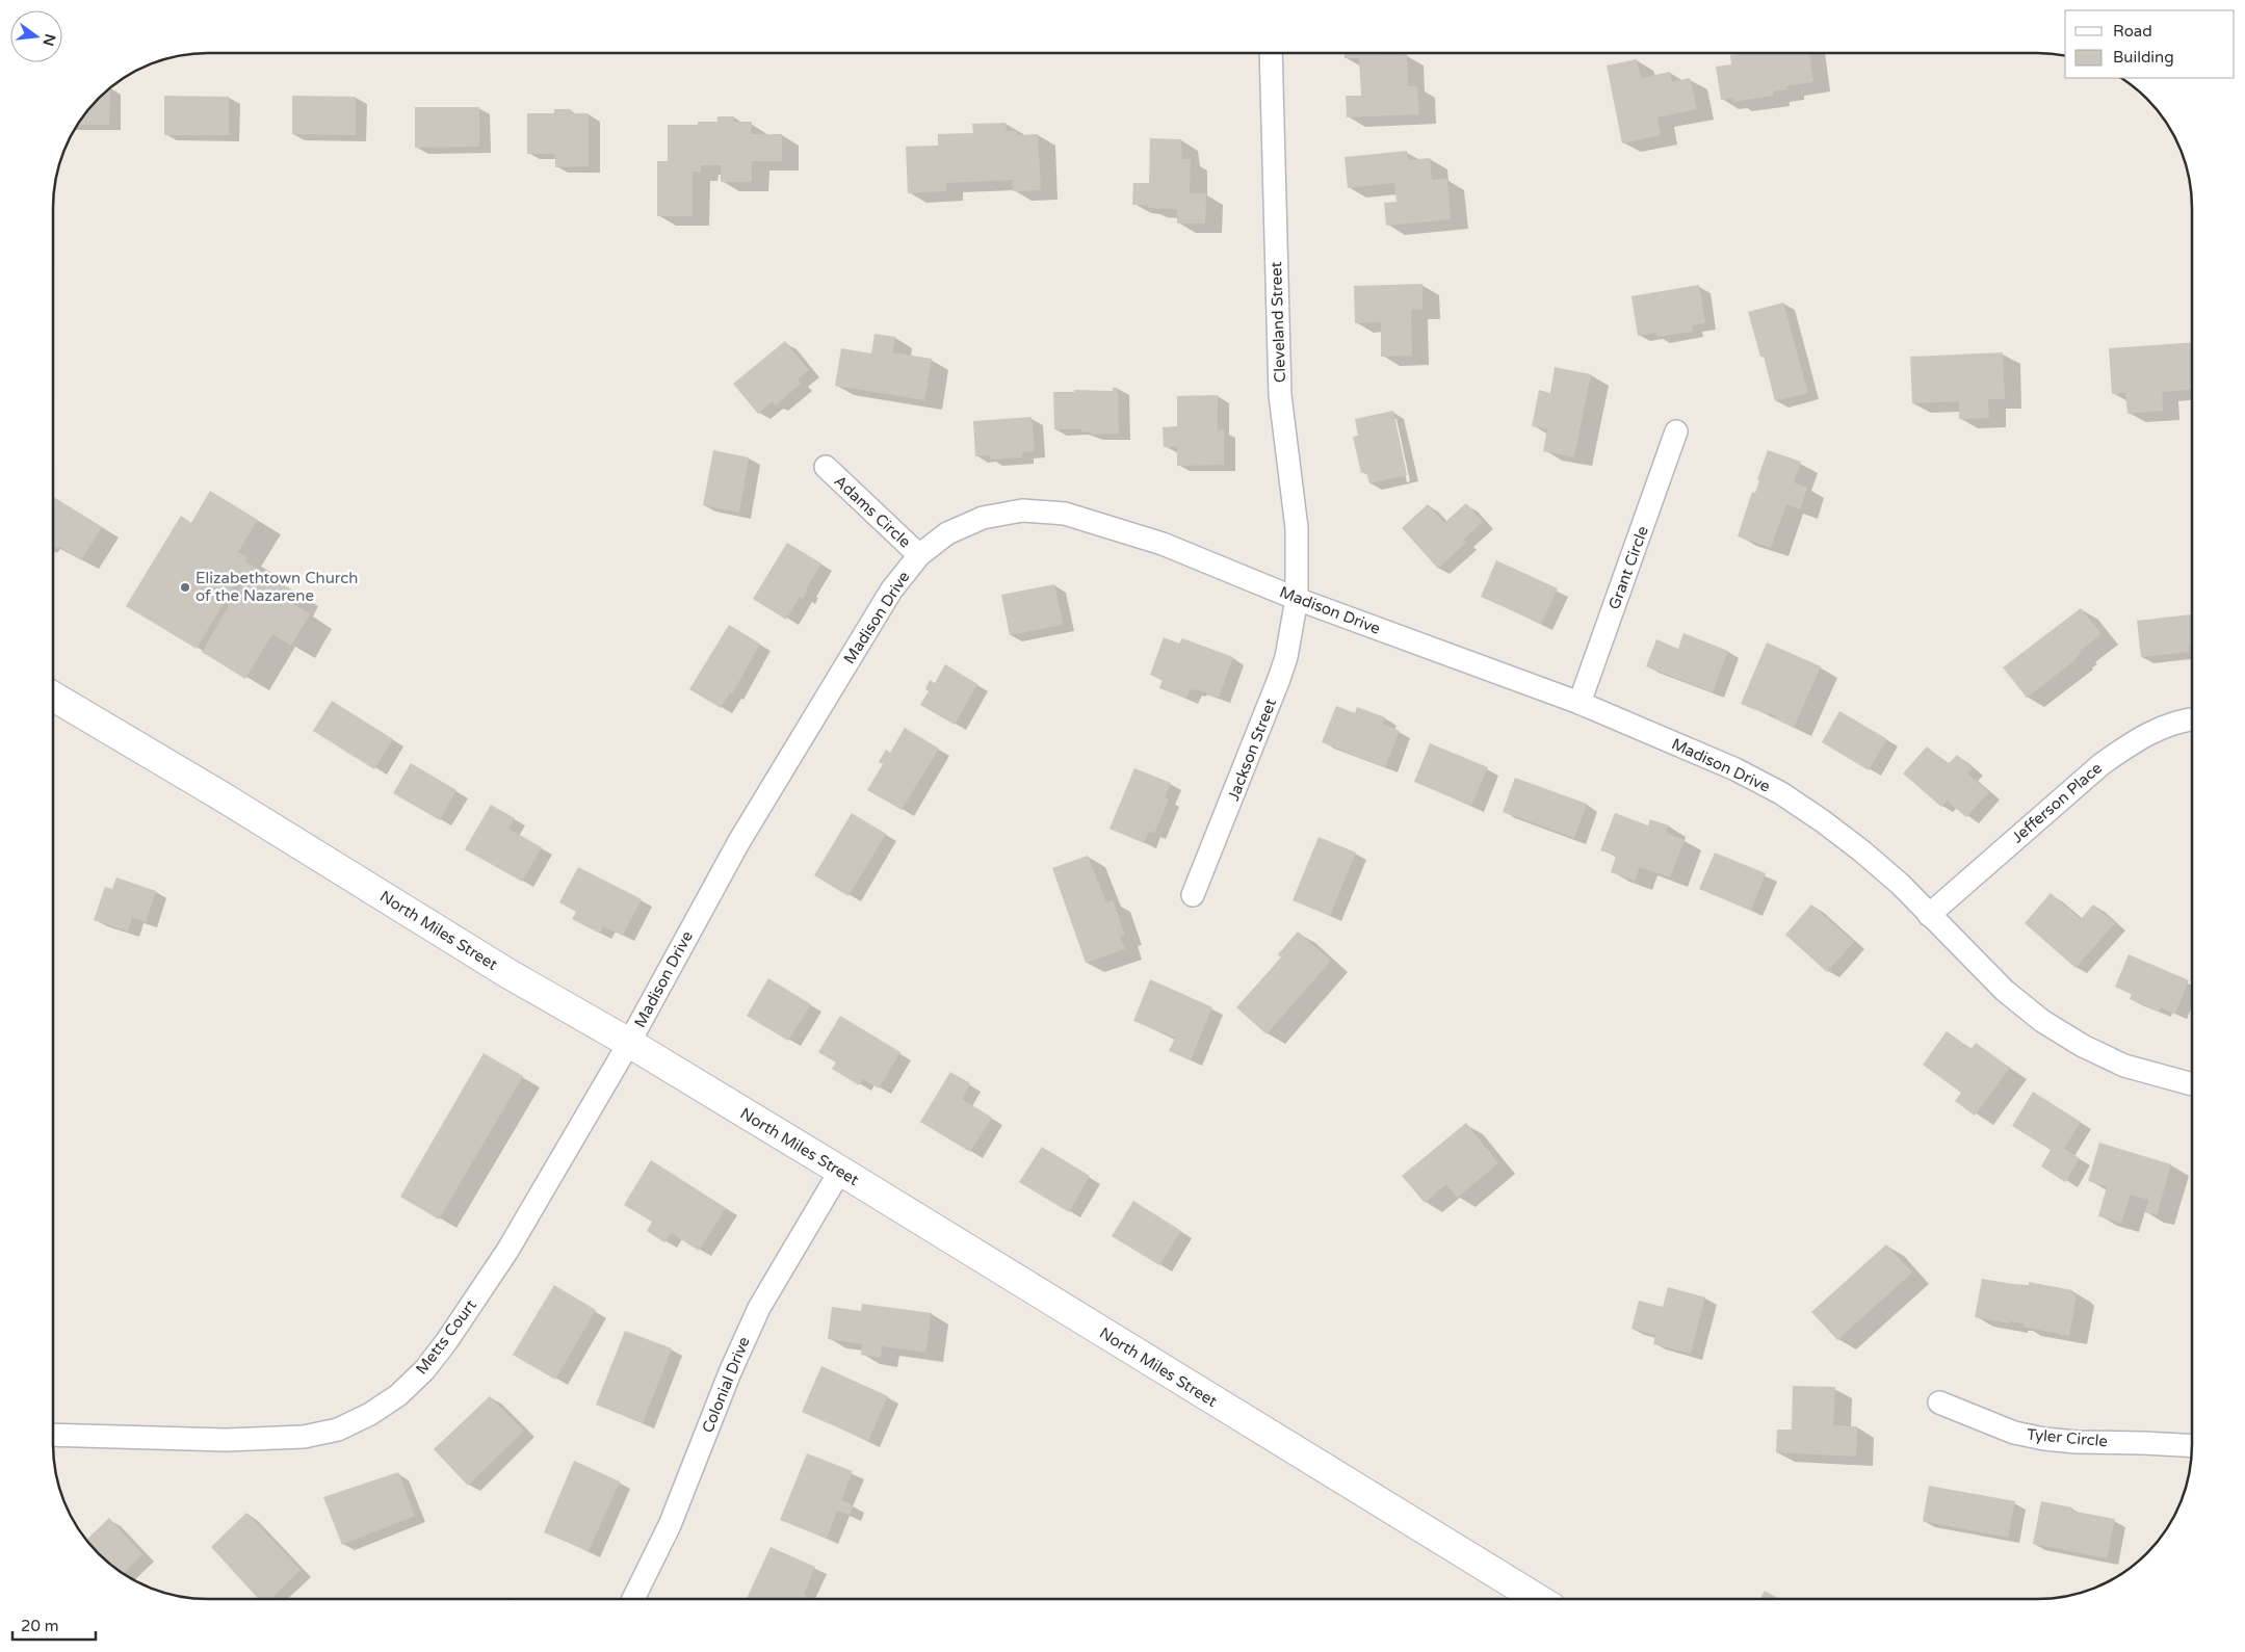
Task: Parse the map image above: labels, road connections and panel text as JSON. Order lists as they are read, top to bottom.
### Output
{
  "streets": {
    "main road": ["North Miles Street"],
    "street": [
      "Cleveland Street",
      "Adams Circle",
      "Grant Circle",
      "Madison Drive",
      "Jackson Street",
      "Jefferson Place",
      "Metts Court",
      "Colonial Drive",
      "Tyler Circle"
    ]
  },
  "crossings": [
    ["Cleveland Street", "Madison Drive"],
    ["Cleveland Street", "Jackson Street"],
    ["Adams Circle", "Madison Drive"],
    ["Grant Circle", "Madison Drive"],
    ["Madison Drive", "Jackson Street"],
    ["Madison Drive", "Jefferson Place"],
    ["Madison Drive", "North Miles Street"],
    ["Madison Drive", "Metts Court"],
    ["North Miles Street", "Metts Court"],
    ["North Miles Street", "Colonial Drive"]
  ],
  "places": ["Elizabethtown Church of the Nazarene"],
  "legend": ["Road", "Building"],
  "scale_bar": "20 m",
  "north": "right"
}
